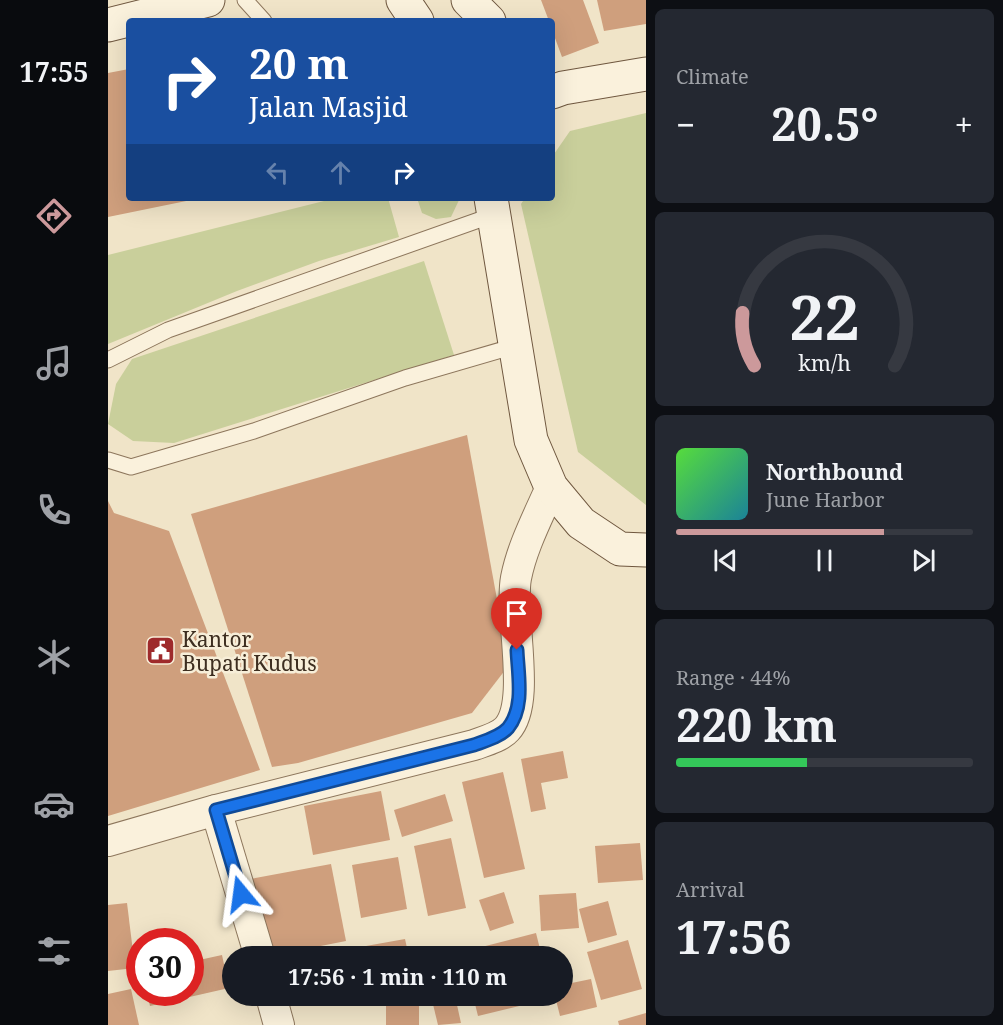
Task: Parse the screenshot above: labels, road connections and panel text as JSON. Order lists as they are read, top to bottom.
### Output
{
  "places": {
    "public building": ["Kantor Bupati Kudus"]
  },
  "page": {
    "tabs": "17:55",
    "tile": [
      "Climate",
      ["Range · 44%", "220 km"],
      ["Arrival", "17:56"]
    ],
    "turn": ["20 m", "Jalan Masjid"],
    "heat": ["−", "20.5°", "+"],
    "song": ["Northbound", "June Harbor"],
    "limit": "30",
    "trip": "17:56 · 1 min · 110 m",
    "gauge": ["22", "km/h"]
  }
}
